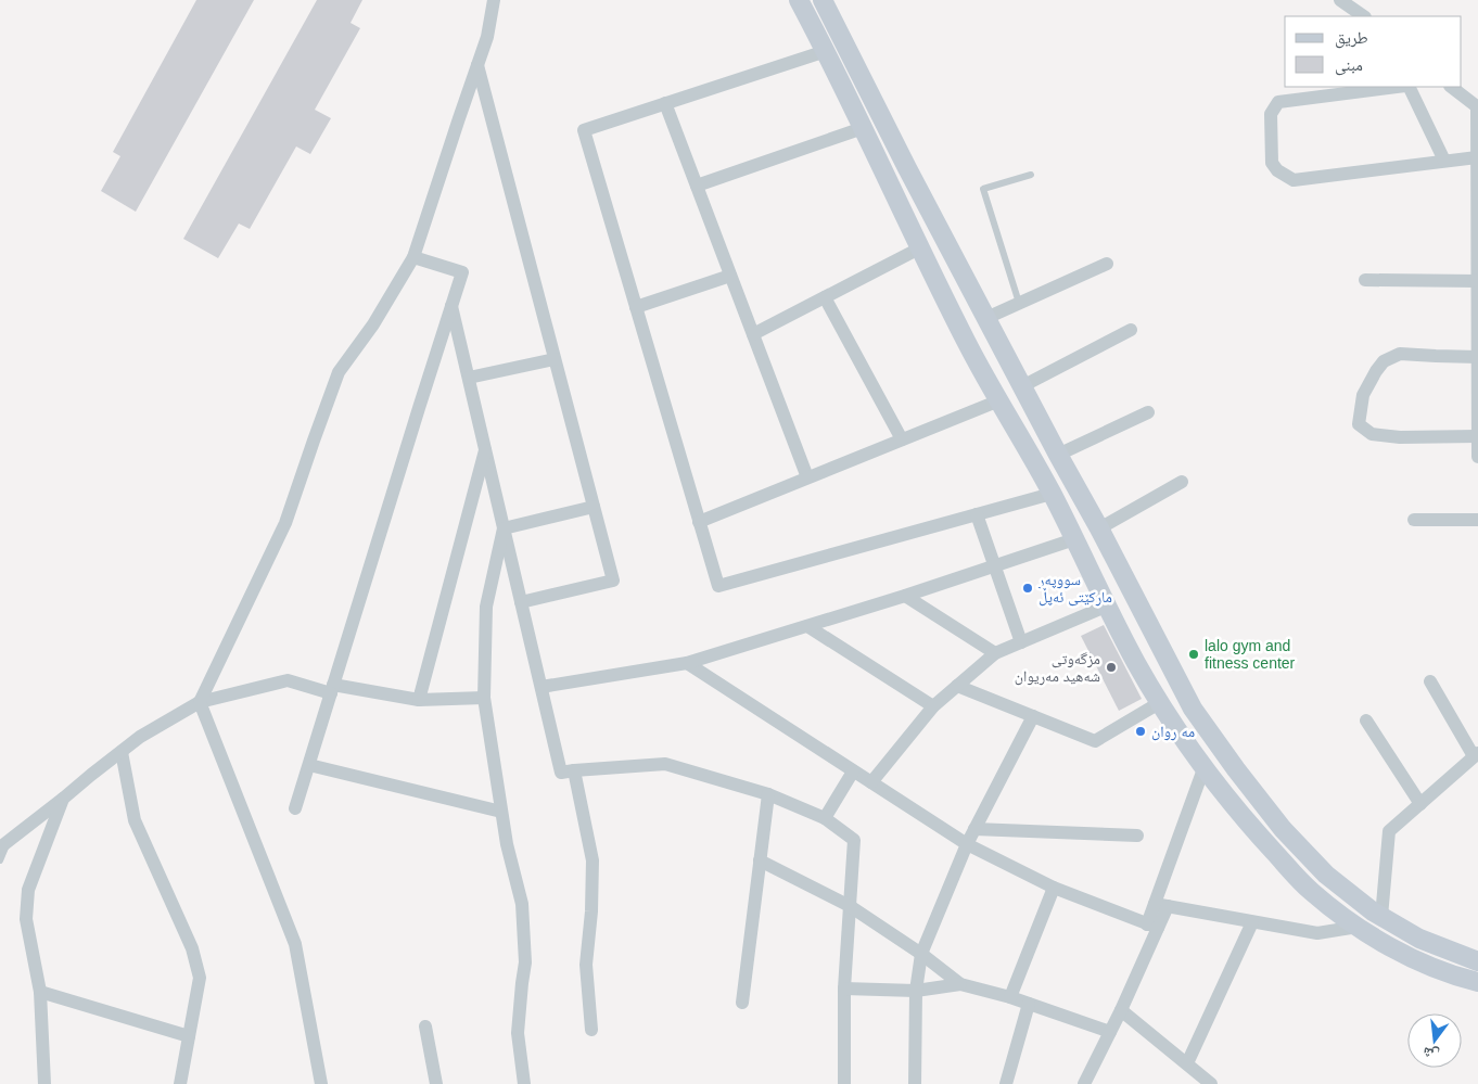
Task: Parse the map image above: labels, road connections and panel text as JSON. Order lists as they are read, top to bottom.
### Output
{
  "places": [
    "سووپەر مارکێتی ئەپڵ",
    "lalo gym and fitness center",
    "مزگەوتی شەھید مەریوان",
    "مه روان"
  ],
  "legend": ["طريق", "مبنى"],
  "north": "bottom"
}
